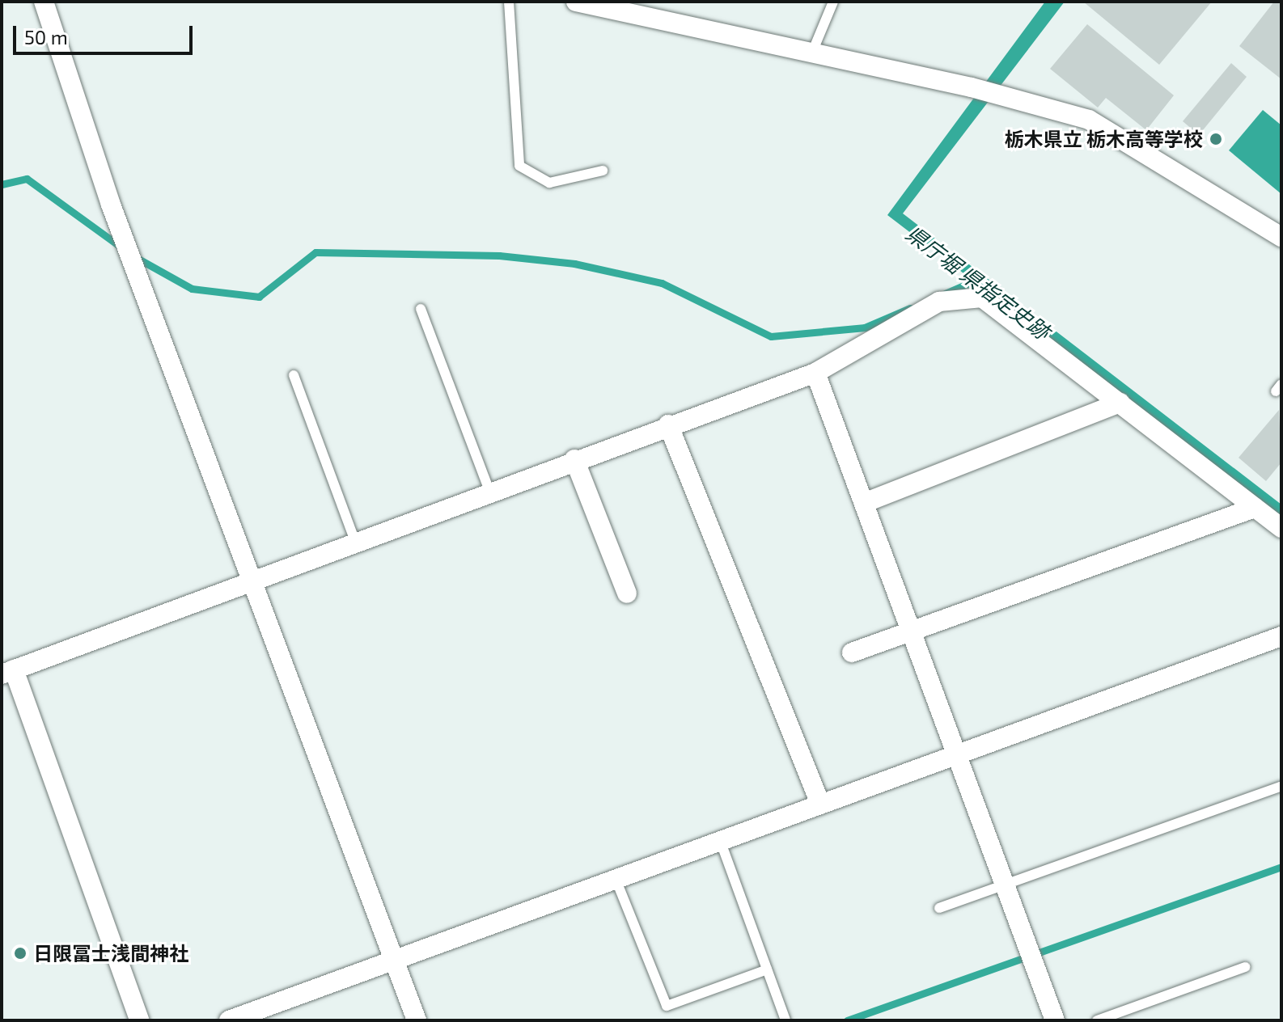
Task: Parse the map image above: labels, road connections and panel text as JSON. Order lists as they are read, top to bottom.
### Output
{
  "water": ["県庁堀 県指定史跡"],
  "places": ["栃木県立 栃木高等学校", "日限冨士浅間神社"],
  "scale_bar": "50 m"
}
